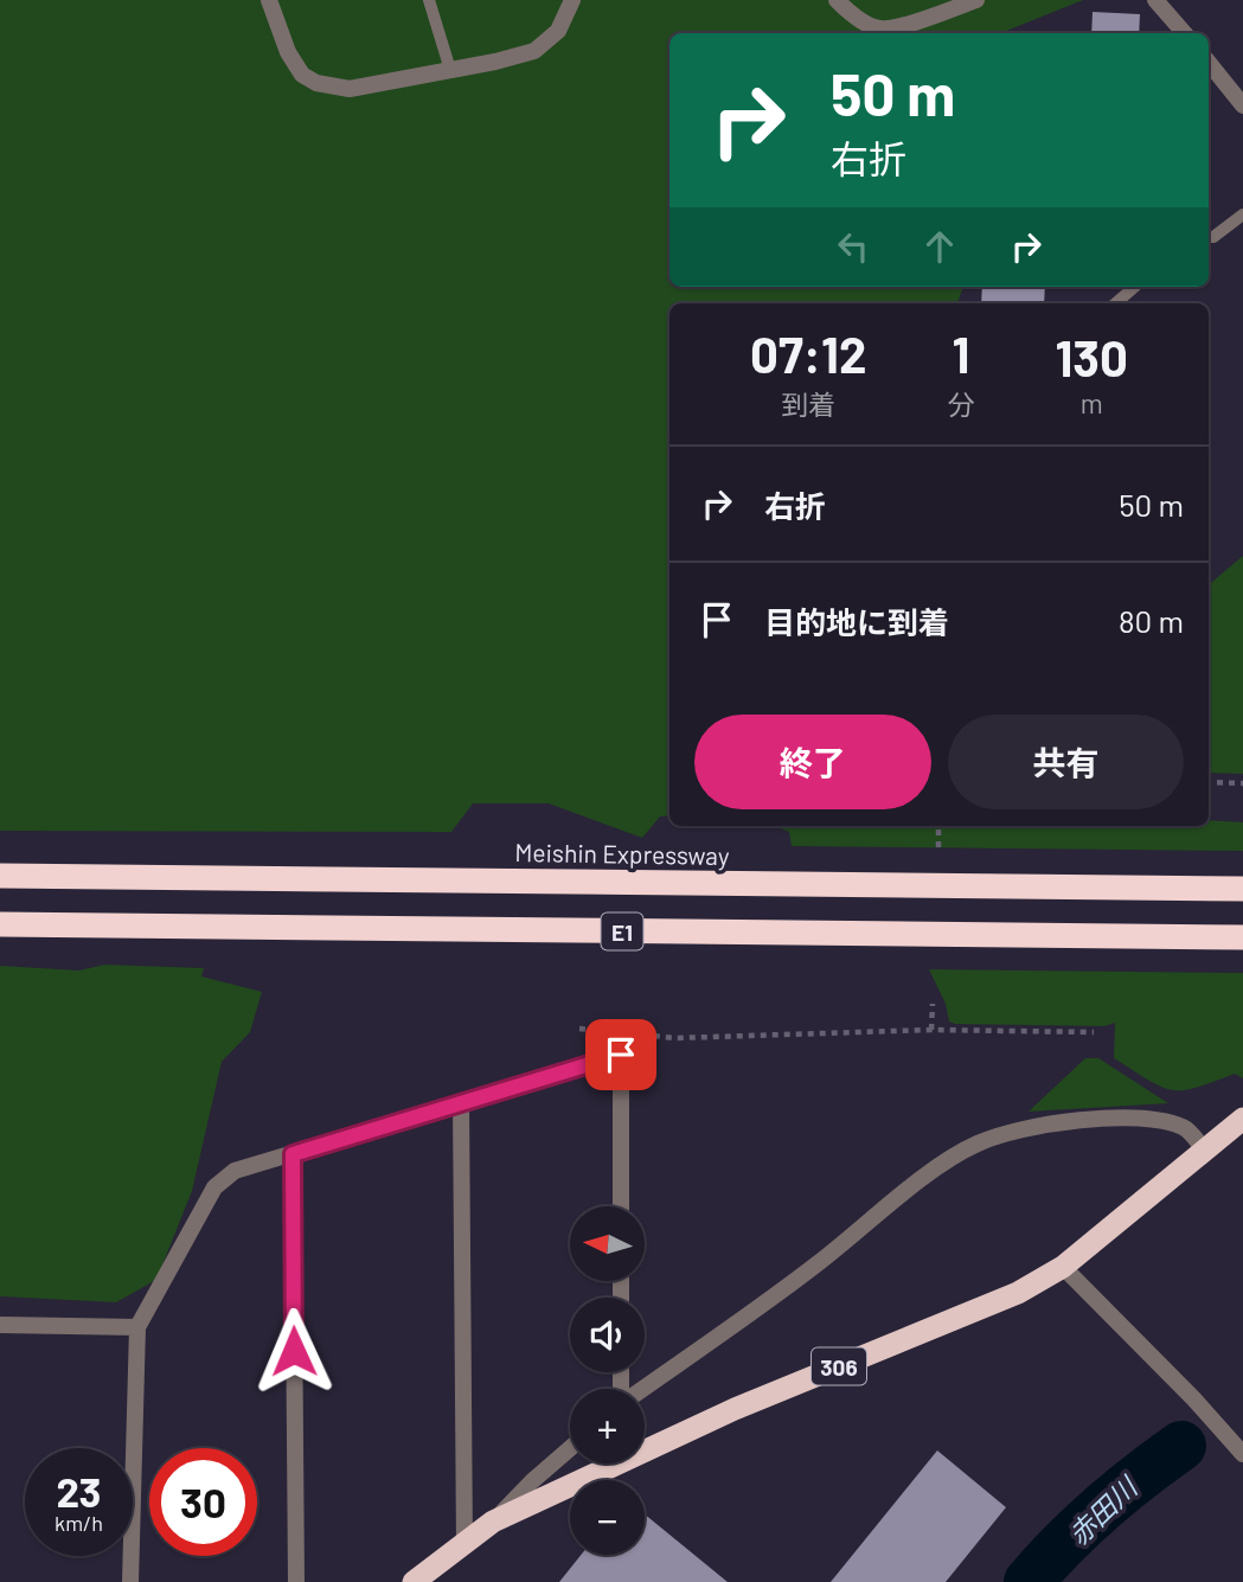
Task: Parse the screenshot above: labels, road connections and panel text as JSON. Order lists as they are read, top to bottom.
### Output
{
  "streets": {
    "highway": ["Meishin Expressway", "E1", "306"]
  },
  "water": ["赤田川"],
  "north": "left",
  "page": {
    "turn": ["50 m", "右折"],
    "eta": [
      "07:12",
      "到着",
      "1",
      "分",
      "130",
      "m"
    ],
    "list": [
      {
        "name": "右折",
        "value": "50 m"
      },
      {
        "name": "目的地に到着",
        "value": "80 m"
      }
    ],
    "buttons": ["終了", "共有"],
    "map_buttons": ["+", "−"],
    "speed": "23 km/h",
    "limit": "30"
  }
}
